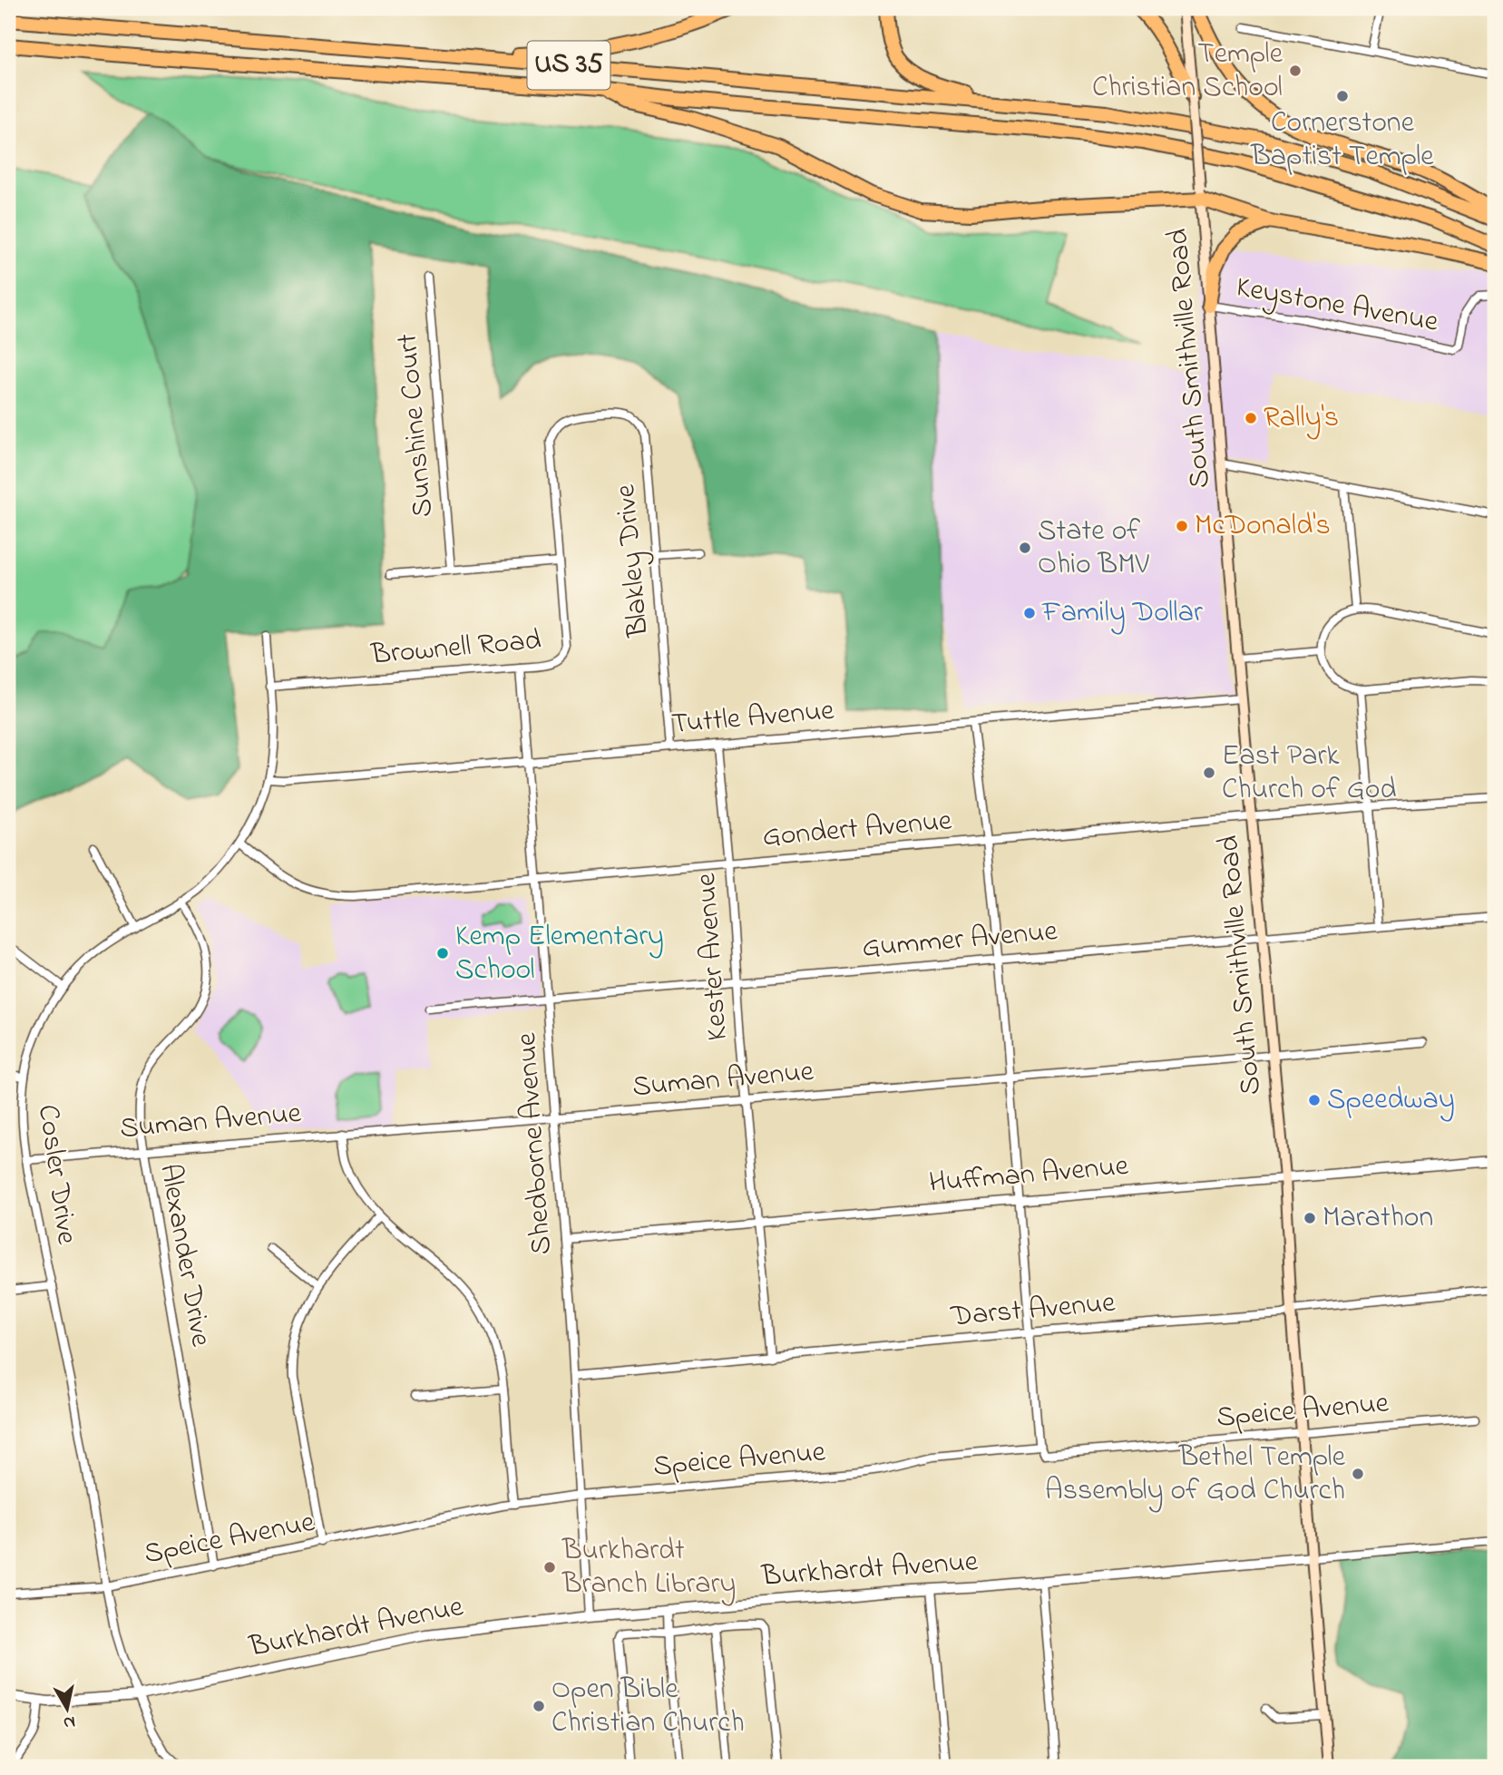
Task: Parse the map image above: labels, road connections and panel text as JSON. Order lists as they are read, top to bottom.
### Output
{
  "streets": {
    "highway": ["US 35"],
    "main road": ["South Smithville Road"],
    "street": [
      "Keystone Avenue",
      "Sunshine Court",
      "Blakley Drive",
      "Brownell Road",
      "Tuttle Avenue",
      "Gondert Avenue",
      "Gummer Avenue",
      "Kester Avenue",
      "Suman Avenue",
      "Shedborne Avenue",
      "Cosler Drive",
      "Huffman Avenue",
      "Alexander Drive",
      "Darst Avenue",
      "Speice Avenue",
      "Burkhardt Avenue"
    ]
  },
  "crossings": [
    ["Keystone Avenue", "South Smithville Road"],
    ["South Smithville Road", "Tuttle Avenue"],
    ["South Smithville Road", "Gondert Avenue"],
    ["South Smithville Road", "Gummer Avenue"],
    ["South Smithville Road", "Suman Avenue"],
    ["South Smithville Road", "Huffman Avenue"],
    ["South Smithville Road", "Darst Avenue"],
    ["South Smithville Road", "Speice Avenue"],
    ["South Smithville Road", "Burkhardt Avenue"],
    ["Blakley Drive", "Brownell Road"],
    ["Blakley Drive", "Tuttle Avenue"],
    ["Brownell Road", "Shedborne Avenue"],
    ["Brownell Road", "Cosler Drive"],
    ["Tuttle Avenue", "Kester Avenue"],
    ["Tuttle Avenue", "Shedborne Avenue"],
    ["Tuttle Avenue", "Cosler Drive"],
    ["Gondert Avenue", "Kester Avenue"],
    ["Gondert Avenue", "Shedborne Avenue"],
    ["Gondert Avenue", "Cosler Drive"],
    ["Gummer Avenue", "Kester Avenue"],
    ["Gummer Avenue", "Shedborne Avenue"],
    ["Kester Avenue", "Suman Avenue"],
    ["Kester Avenue", "Huffman Avenue"],
    ["Kester Avenue", "Darst Avenue"],
    ["Suman Avenue", "Shedborne Avenue"],
    ["Suman Avenue", "Cosler Drive"],
    ["Suman Avenue", "Alexander Drive"],
    ["Shedborne Avenue", "Huffman Avenue"],
    ["Shedborne Avenue", "Darst Avenue"],
    ["Shedborne Avenue", "Speice Avenue"],
    ["Shedborne Avenue", "Burkhardt Avenue"],
    ["Cosler Drive", "Alexander Drive"],
    ["Cosler Drive", "Speice Avenue"],
    ["Cosler Drive", "Burkhardt Avenue"],
    ["Alexander Drive", "Speice Avenue"]
  ],
  "places": [
    "Temple Christian School",
    "Cornerstone Baptist Temple",
    "Rally's",
    "McDonald's",
    "State of Ohio BMV",
    "Family Dollar",
    "East Park Church of God",
    "Kemp Elementary School",
    "Speedway",
    "Marathon",
    "Bethel Temple Assembly of God Church",
    "Burkhardt Branch Library",
    "Open Bible Christian Church"
  ],
  "north": "bottom"
}
